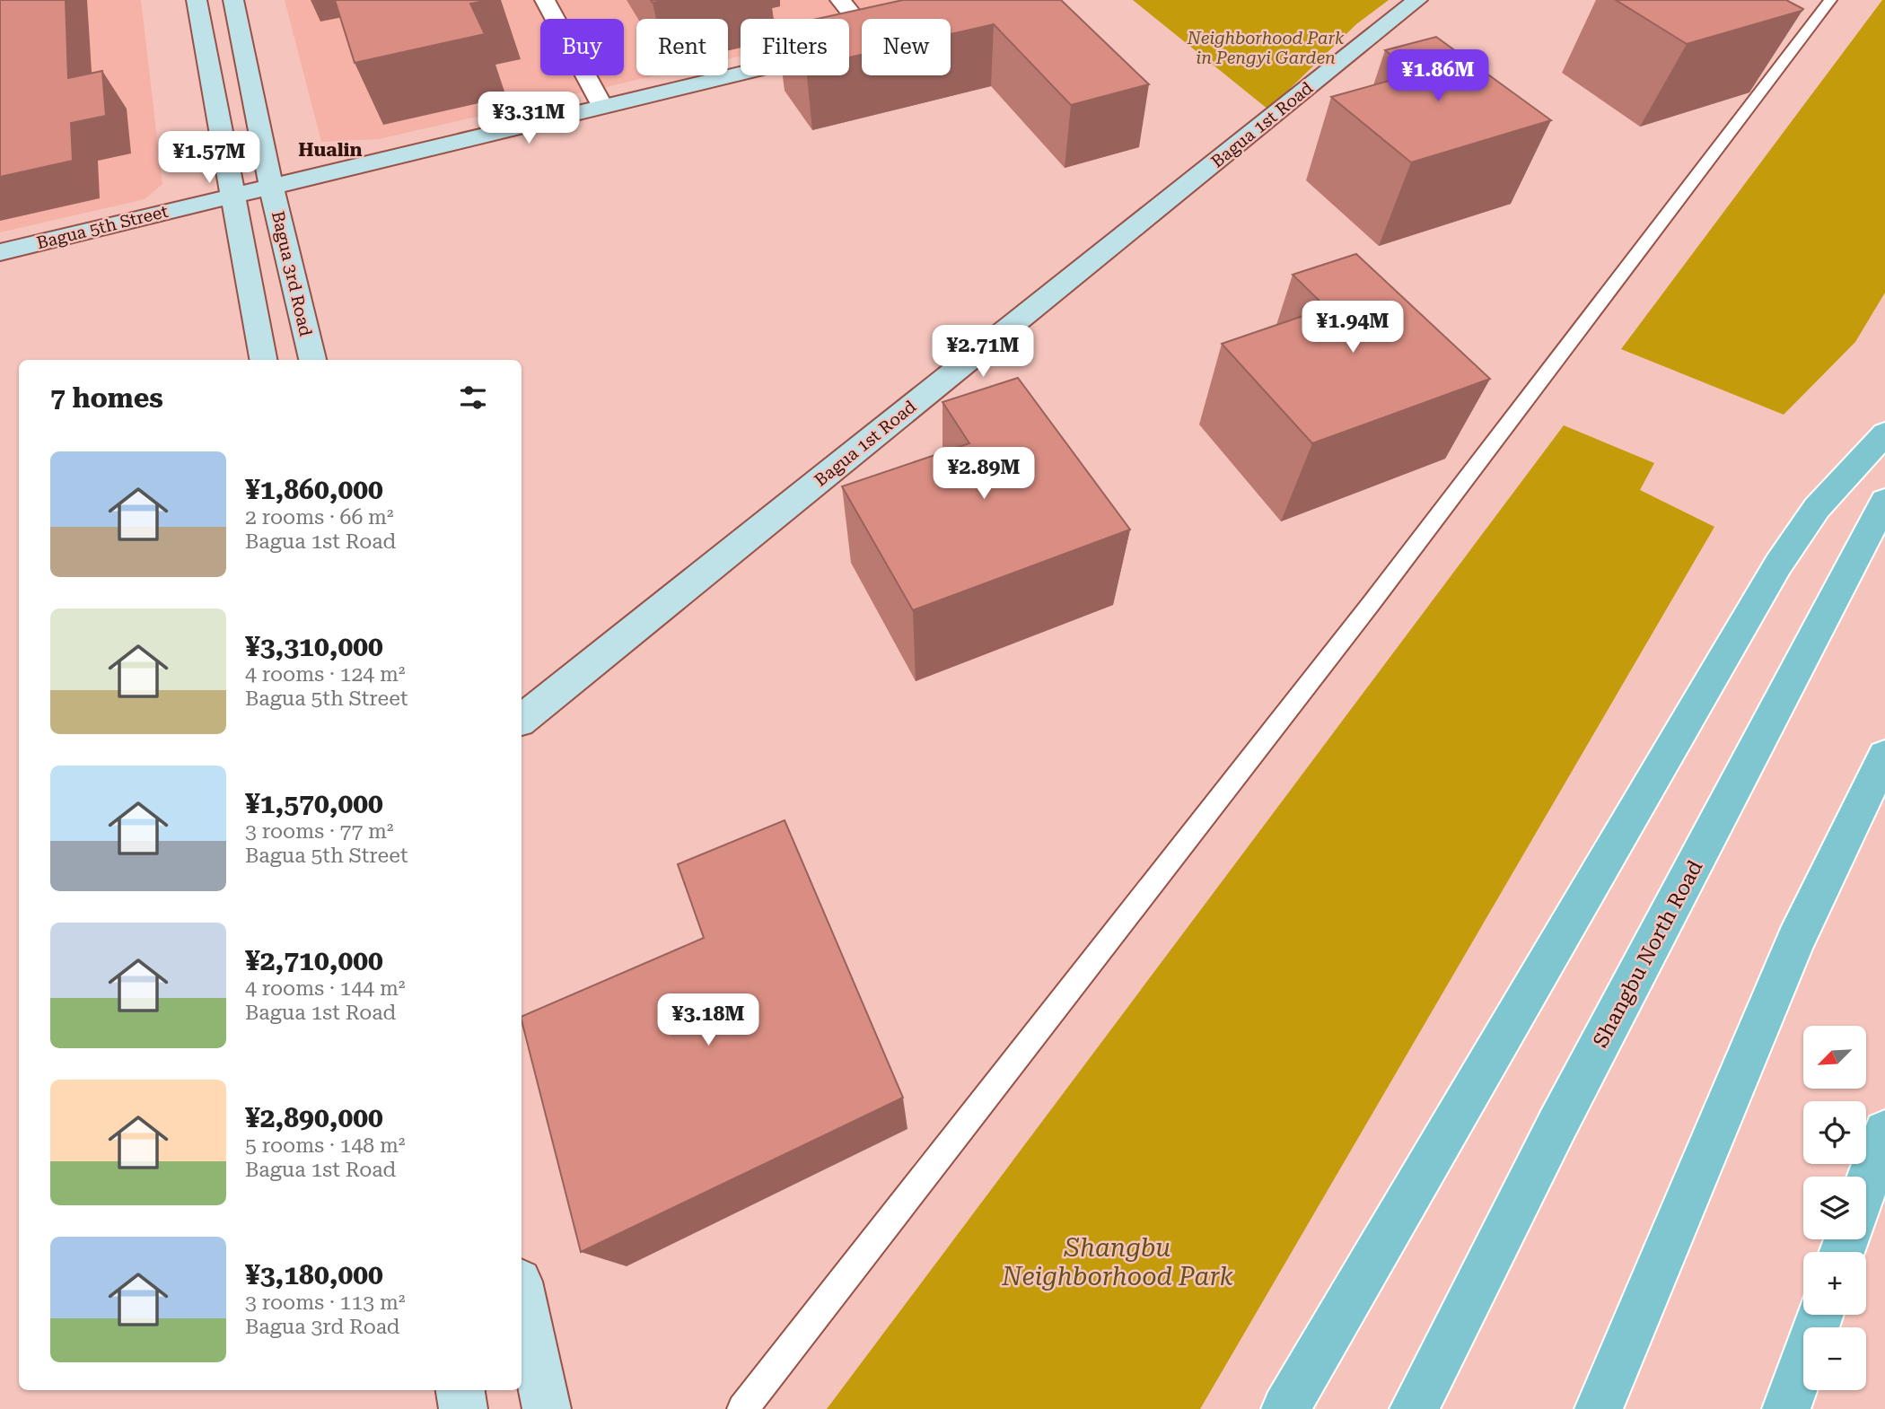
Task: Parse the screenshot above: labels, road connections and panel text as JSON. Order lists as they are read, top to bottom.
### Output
{
  "streets": {
    "main road": ["Shangbu North Road"],
    "street": ["Bagua 1st Road", "Bagua 5th Street", "Bagua 3rd Road"]
  },
  "crossings": [
    ["Bagua 5th Street", "Bagua 3rd Road"]
  ],
  "districts": ["Hualin"],
  "parks": ["Neighborhood Park in Pengyi Garden", "Shangbu Neighborhood Park"],
  "north": "bottom left",
  "page": {
    "chip": [
      "Buy",
      "Rent",
      "Filters",
      "New"
    ],
    "price": [
      "¥1.86M",
      "¥3.31M",
      "¥1.57M",
      "¥1.94M",
      "¥2.71M",
      "¥2.89M",
      "¥3.18M"
    ],
    "heading": "7 homes",
    "list": [
      {
        "name": "¥1,860,000",
        "note": "2 rooms · 66 m² · Bagua 1st Road"
      },
      {
        "name": "¥3,310,000",
        "note": "4 rooms · 124 m² · Bagua 5th Street"
      },
      {
        "name": "¥1,570,000",
        "note": "3 rooms · 77 m² · Bagua 5th Street"
      },
      {
        "name": "¥2,710,000",
        "note": "4 rooms · 144 m² · Bagua 1st Road"
      },
      {
        "name": "¥2,890,000",
        "note": "5 rooms · 148 m² · Bagua 1st Road"
      },
      {
        "name": "¥3,180,000",
        "note": "3 rooms · 113 m² · Bagua 3rd Road"
      }
    ],
    "map_buttons": ["+", "−"]
  }
}
